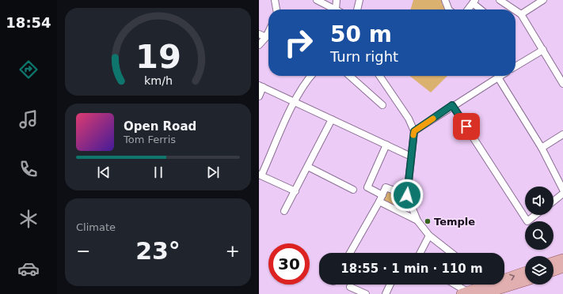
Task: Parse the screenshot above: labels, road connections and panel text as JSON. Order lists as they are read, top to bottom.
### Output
{
  "places": ["Temple"],
  "page": {
    "tabs": "18:54",
    "turn": ["50 m", "Turn right"],
    "song": ["Open Road", "Tom Ferris"],
    "tile": "Climate",
    "heat": ["−", "23°", "+"],
    "limit": "30",
    "trip": "18:55 · 1 min · 110 m",
    "gauge": ["19", "km/h"]
  }
}
